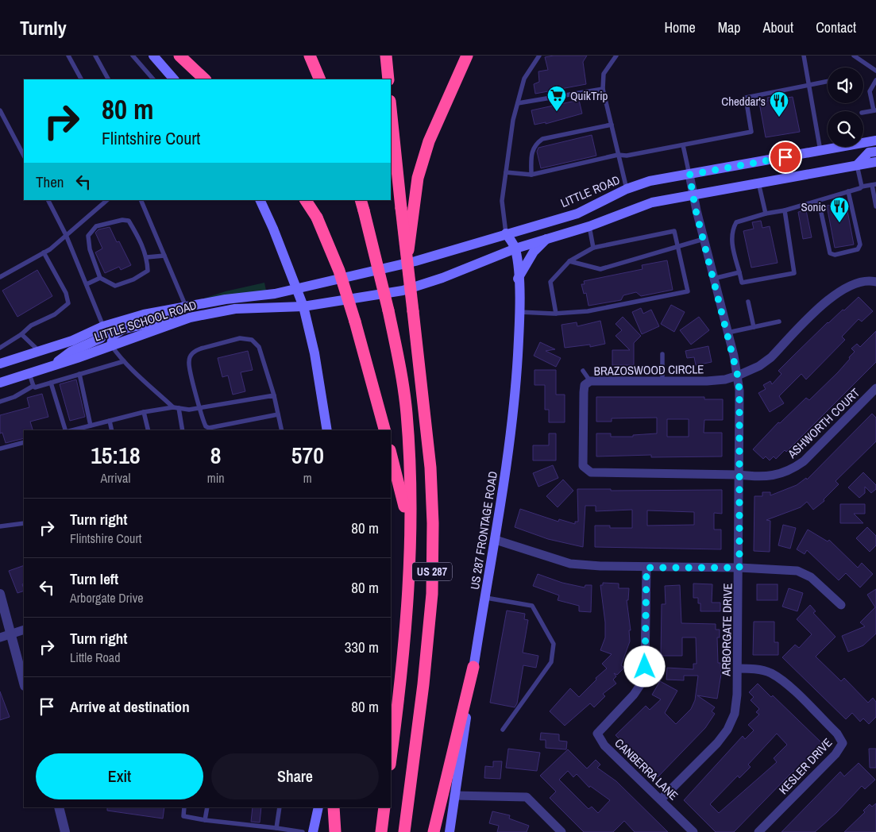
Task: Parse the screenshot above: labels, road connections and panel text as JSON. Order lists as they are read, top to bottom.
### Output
{
  "streets": {
    "highway": ["US 287"],
    "main road": ["LITTLE ROAD", "LITTLE SCHOOL ROAD", "US 287 FRONTAGE ROAD"],
    "street": [
      "BRAZOSWOOD CIRCLE",
      "ASHWORTH COURT",
      "ARBORGATE DRIVE",
      "KESLER DRIVE",
      "CANBERRA LANE"
    ]
  },
  "crossings": [
    ["LITTLE ROAD", "LITTLE SCHOOL ROAD"],
    ["LITTLE ROAD", "US 287 FRONTAGE ROAD"],
    ["LITTLE ROAD", "ARBORGATE DRIVE"],
    ["BRAZOSWOOD CIRCLE", "ASHWORTH COURT"],
    ["BRAZOSWOOD CIRCLE", "ARBORGATE DRIVE"],
    ["ASHWORTH COURT", "ARBORGATE DRIVE"],
    ["ARBORGATE DRIVE", "KESLER DRIVE"],
    ["ARBORGATE DRIVE", "CANBERRA LANE"]
  ],
  "places": {
    "supermarket": ["QuikTrip"],
    "restaurant": ["Cheddar's", "Sonic"]
  },
  "page": {
    "header": "Turnly",
    "nav": [
      "Home",
      "Map",
      "About",
      "Contact"
    ],
    "turn": ["80 m", "Flintshire Court"],
    "then": "Then",
    "eta": [
      "15:18",
      "Arrival",
      "8",
      "min",
      "570",
      "m"
    ],
    "list": [
      {
        "name": "Turn right",
        "note": "Flintshire Court",
        "value": "80 m"
      },
      {
        "name": "Turn left",
        "note": "Arborgate Drive",
        "value": "80 m"
      },
      {
        "name": "Turn right",
        "note": "Little Road",
        "value": "330 m"
      },
      {
        "name": "Arrive at destination",
        "value": "80 m"
      }
    ],
    "buttons": ["Exit", "Share"]
  }
}
